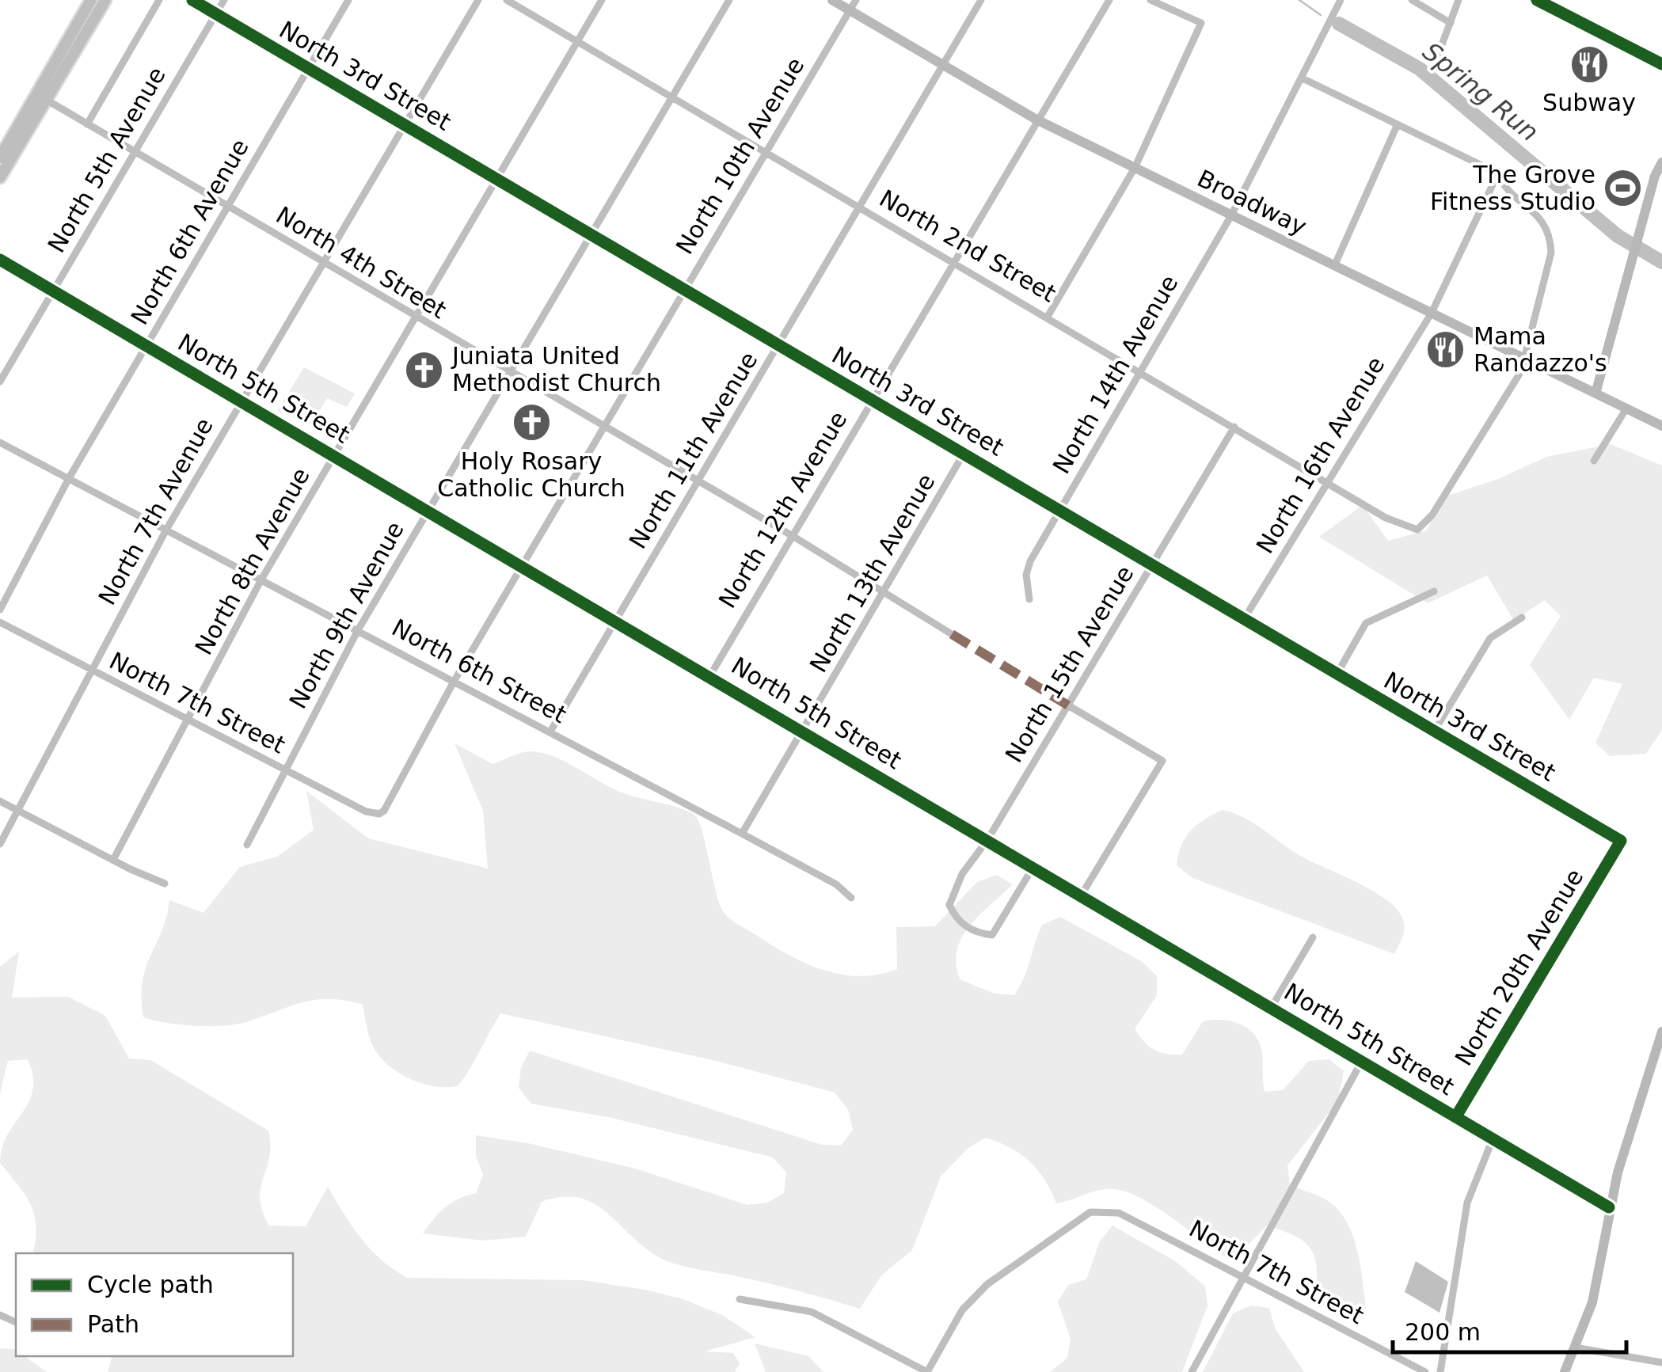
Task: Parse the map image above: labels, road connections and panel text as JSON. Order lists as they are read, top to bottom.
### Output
{
  "streets": {
    "street": [
      "North 3rd Street",
      "North 10th Avenue",
      "North 5th Avenue",
      "Broadway",
      "North 6th Avenue",
      "North 2nd Street",
      "North 4th Street",
      "North 14th Avenue",
      "North 5th Street",
      "North 11th Avenue",
      "North 16th Avenue",
      "North 12th Avenue",
      "North 7th Avenue",
      "North 8th Avenue",
      "North 13th Avenue",
      "North 9th Avenue",
      "North 15th Avenue",
      "North 6th Street",
      "North 7th Street",
      "North 20th Avenue"
    ]
  },
  "crossings": [
    ["North 3rd Street", "North 10th Avenue"],
    ["North 3rd Street", "North 5th Avenue"],
    ["North 3rd Street", "North 6th Avenue"],
    ["North 3rd Street", "North 14th Avenue"],
    ["North 3rd Street", "North 11th Avenue"],
    ["North 3rd Street", "North 16th Avenue"],
    ["North 3rd Street", "North 12th Avenue"],
    ["North 3rd Street", "North 7th Avenue"],
    ["North 3rd Street", "North 8th Avenue"],
    ["North 3rd Street", "North 13th Avenue"],
    ["North 3rd Street", "North 9th Avenue"],
    ["North 3rd Street", "North 15th Avenue"],
    ["North 3rd Street", "North 20th Avenue"],
    ["North 10th Avenue", "Broadway"],
    ["North 10th Avenue", "North 2nd Street"],
    ["North 10th Avenue", "North 4th Street"],
    ["North 10th Avenue", "North 5th Street"],
    ["North 10th Avenue", "North 6th Street"],
    ["North 10th Avenue", "North 7th Street"],
    ["North 5th Avenue", "North 4th Street"],
    ["North 5th Avenue", "North 5th Street"],
    ["Broadway", "North 2nd Street"],
    ["Broadway", "North 14th Avenue"],
    ["Broadway", "North 11th Avenue"],
    ["Broadway", "North 16th Avenue"],
    ["Broadway", "North 12th Avenue"],
    ["North 6th Avenue", "North 4th Street"],
    ["North 6th Avenue", "North 5th Street"],
    ["North 6th Avenue", "North 6th Street"],
    ["North 2nd Street", "North 14th Avenue"],
    ["North 2nd Street", "North 11th Avenue"],
    ["North 2nd Street", "North 16th Avenue"],
    ["North 2nd Street", "North 12th Avenue"],
    ["North 2nd Street", "North 8th Avenue"],
    ["North 2nd Street", "North 9th Avenue"],
    ["North 2nd Street", "North 15th Avenue"],
    ["North 4th Street", "North 11th Avenue"],
    ["North 4th Street", "North 12th Avenue"],
    ["North 4th Street", "North 7th Avenue"],
    ["North 4th Street", "North 8th Avenue"],
    ["North 4th Street", "North 13th Avenue"],
    ["North 4th Street", "North 9th Avenue"],
    ["North 5th Street", "North 11th Avenue"],
    ["North 5th Street", "North 12th Avenue"],
    ["North 5th Street", "North 7th Avenue"],
    ["North 5th Street", "North 8th Avenue"],
    ["North 5th Street", "North 13th Avenue"],
    ["North 5th Street", "North 9th Avenue"],
    ["North 5th Street", "North 15th Avenue"],
    ["North 5th Street", "North 20th Avenue"],
    ["North 11th Avenue", "North 6th Street"],
    ["North 7th Avenue", "North 6th Street"],
    ["North 7th Avenue", "North 7th Street"],
    ["North 8th Avenue", "North 6th Street"],
    ["North 8th Avenue", "North 7th Street"],
    ["North 13th Avenue", "North 6th Street"],
    ["North 9th Avenue", "North 6th Street"],
    ["North 9th Avenue", "North 7th Street"]
  ],
  "water": ["Spring Run"],
  "places": {
    "restaurant": ["Subway", "Mama Randazzo's"],
    "sports": ["The Grove Fitness Studio"],
    "church": ["Juniata United Methodist Church", "Holy Rosary Catholic Church"]
  },
  "legend": ["Cycle path", "Path"],
  "scale_bar": "200 m"
}
